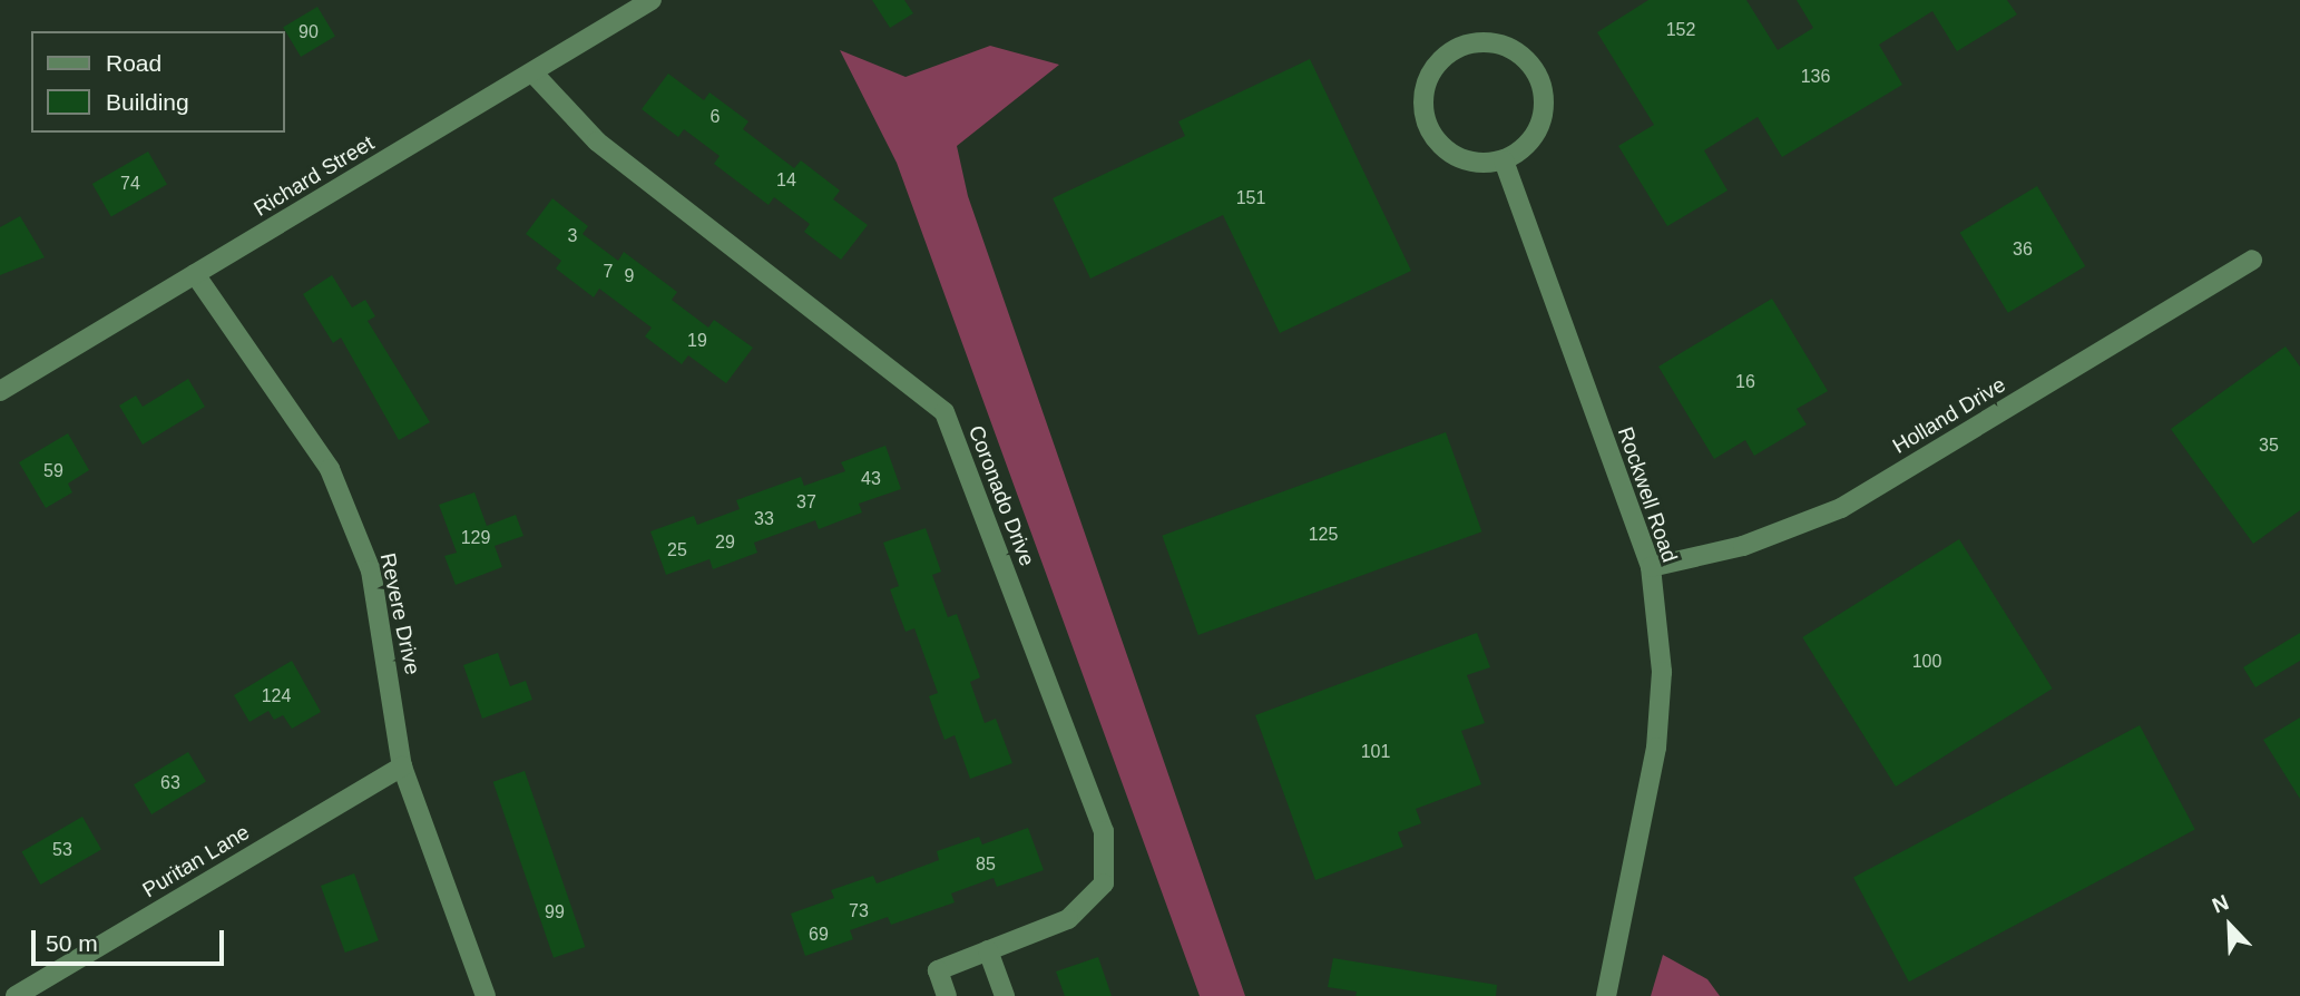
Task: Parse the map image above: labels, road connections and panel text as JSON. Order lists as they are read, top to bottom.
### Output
{
  "streets": {
    "street": [
      "Richard Street",
      "Holland Drive",
      "Rockwell Road",
      "Coronado Drive",
      "Revere Drive",
      "Puritan Lane"
    ]
  },
  "crossings": [
    ["Richard Street", "Coronado Drive"],
    ["Richard Street", "Revere Drive"],
    ["Holland Drive", "Rockwell Road"],
    ["Revere Drive", "Puritan Lane"]
  ],
  "house_numbers": [
    "152",
    "90",
    "136",
    "6",
    "14",
    "74",
    "151",
    "3",
    "36",
    "7",
    "9",
    "19",
    "16",
    "35",
    "59",
    "43",
    "37",
    "33",
    "125",
    "129",
    "29",
    "25",
    "100",
    "124",
    "101",
    "63",
    "53",
    "85",
    "73",
    "99",
    "69"
  ],
  "legend": ["Road", "Building"],
  "scale_bar": "50 m",
  "north": "top left"
}
